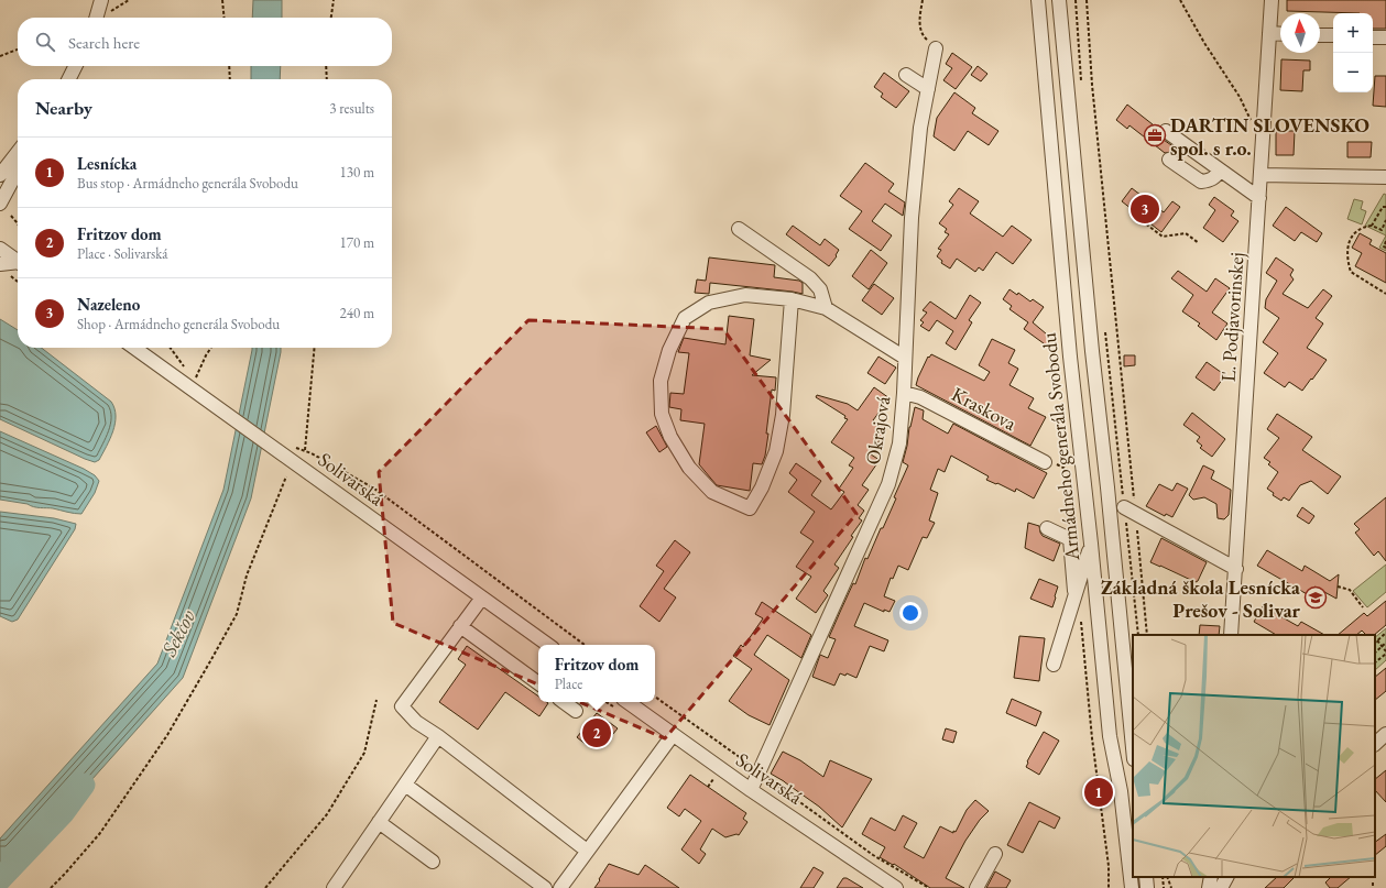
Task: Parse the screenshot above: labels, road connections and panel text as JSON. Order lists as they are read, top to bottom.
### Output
{
  "streets": {
    "street": [
      "Ľ. Podjavorinskej",
      "Kraskova",
      "Okrajová",
      "Armádneho generála Svobodu",
      "Solivarská"
    ]
  },
  "crossings": [
    ["Kraskova", "Okrajová"],
    ["Okrajová", "Solivarská"]
  ],
  "water": ["Sekčov"],
  "places": {
    "office": ["DARTIN SLOVENSKO spol. s r.o."],
    "school or university": ["Základná škola Lesnícka Prešov - Solivar"]
  },
  "north": "top",
  "page": {
    "map_buttons": ["+", "−"],
    "search": "Search here",
    "heading": ["Nearby", "3 results"],
    "list": [
      {
        "mark": "1",
        "name": "Lesnícka",
        "note": "Bus stop · Armádneho generála Svobodu",
        "value": "130 m"
      },
      {
        "mark": "2",
        "name": "Fritzov dom",
        "note": "Place · Solivarská",
        "value": "170 m"
      },
      {
        "mark": "3",
        "name": "Nazeleno",
        "note": "Shop · Armádneho generála Svobodu",
        "value": "240 m"
      }
    ],
    "pins": ["3", "2", "1"],
    "popup": ["Fritzov dom", "Place"]
  }
}
